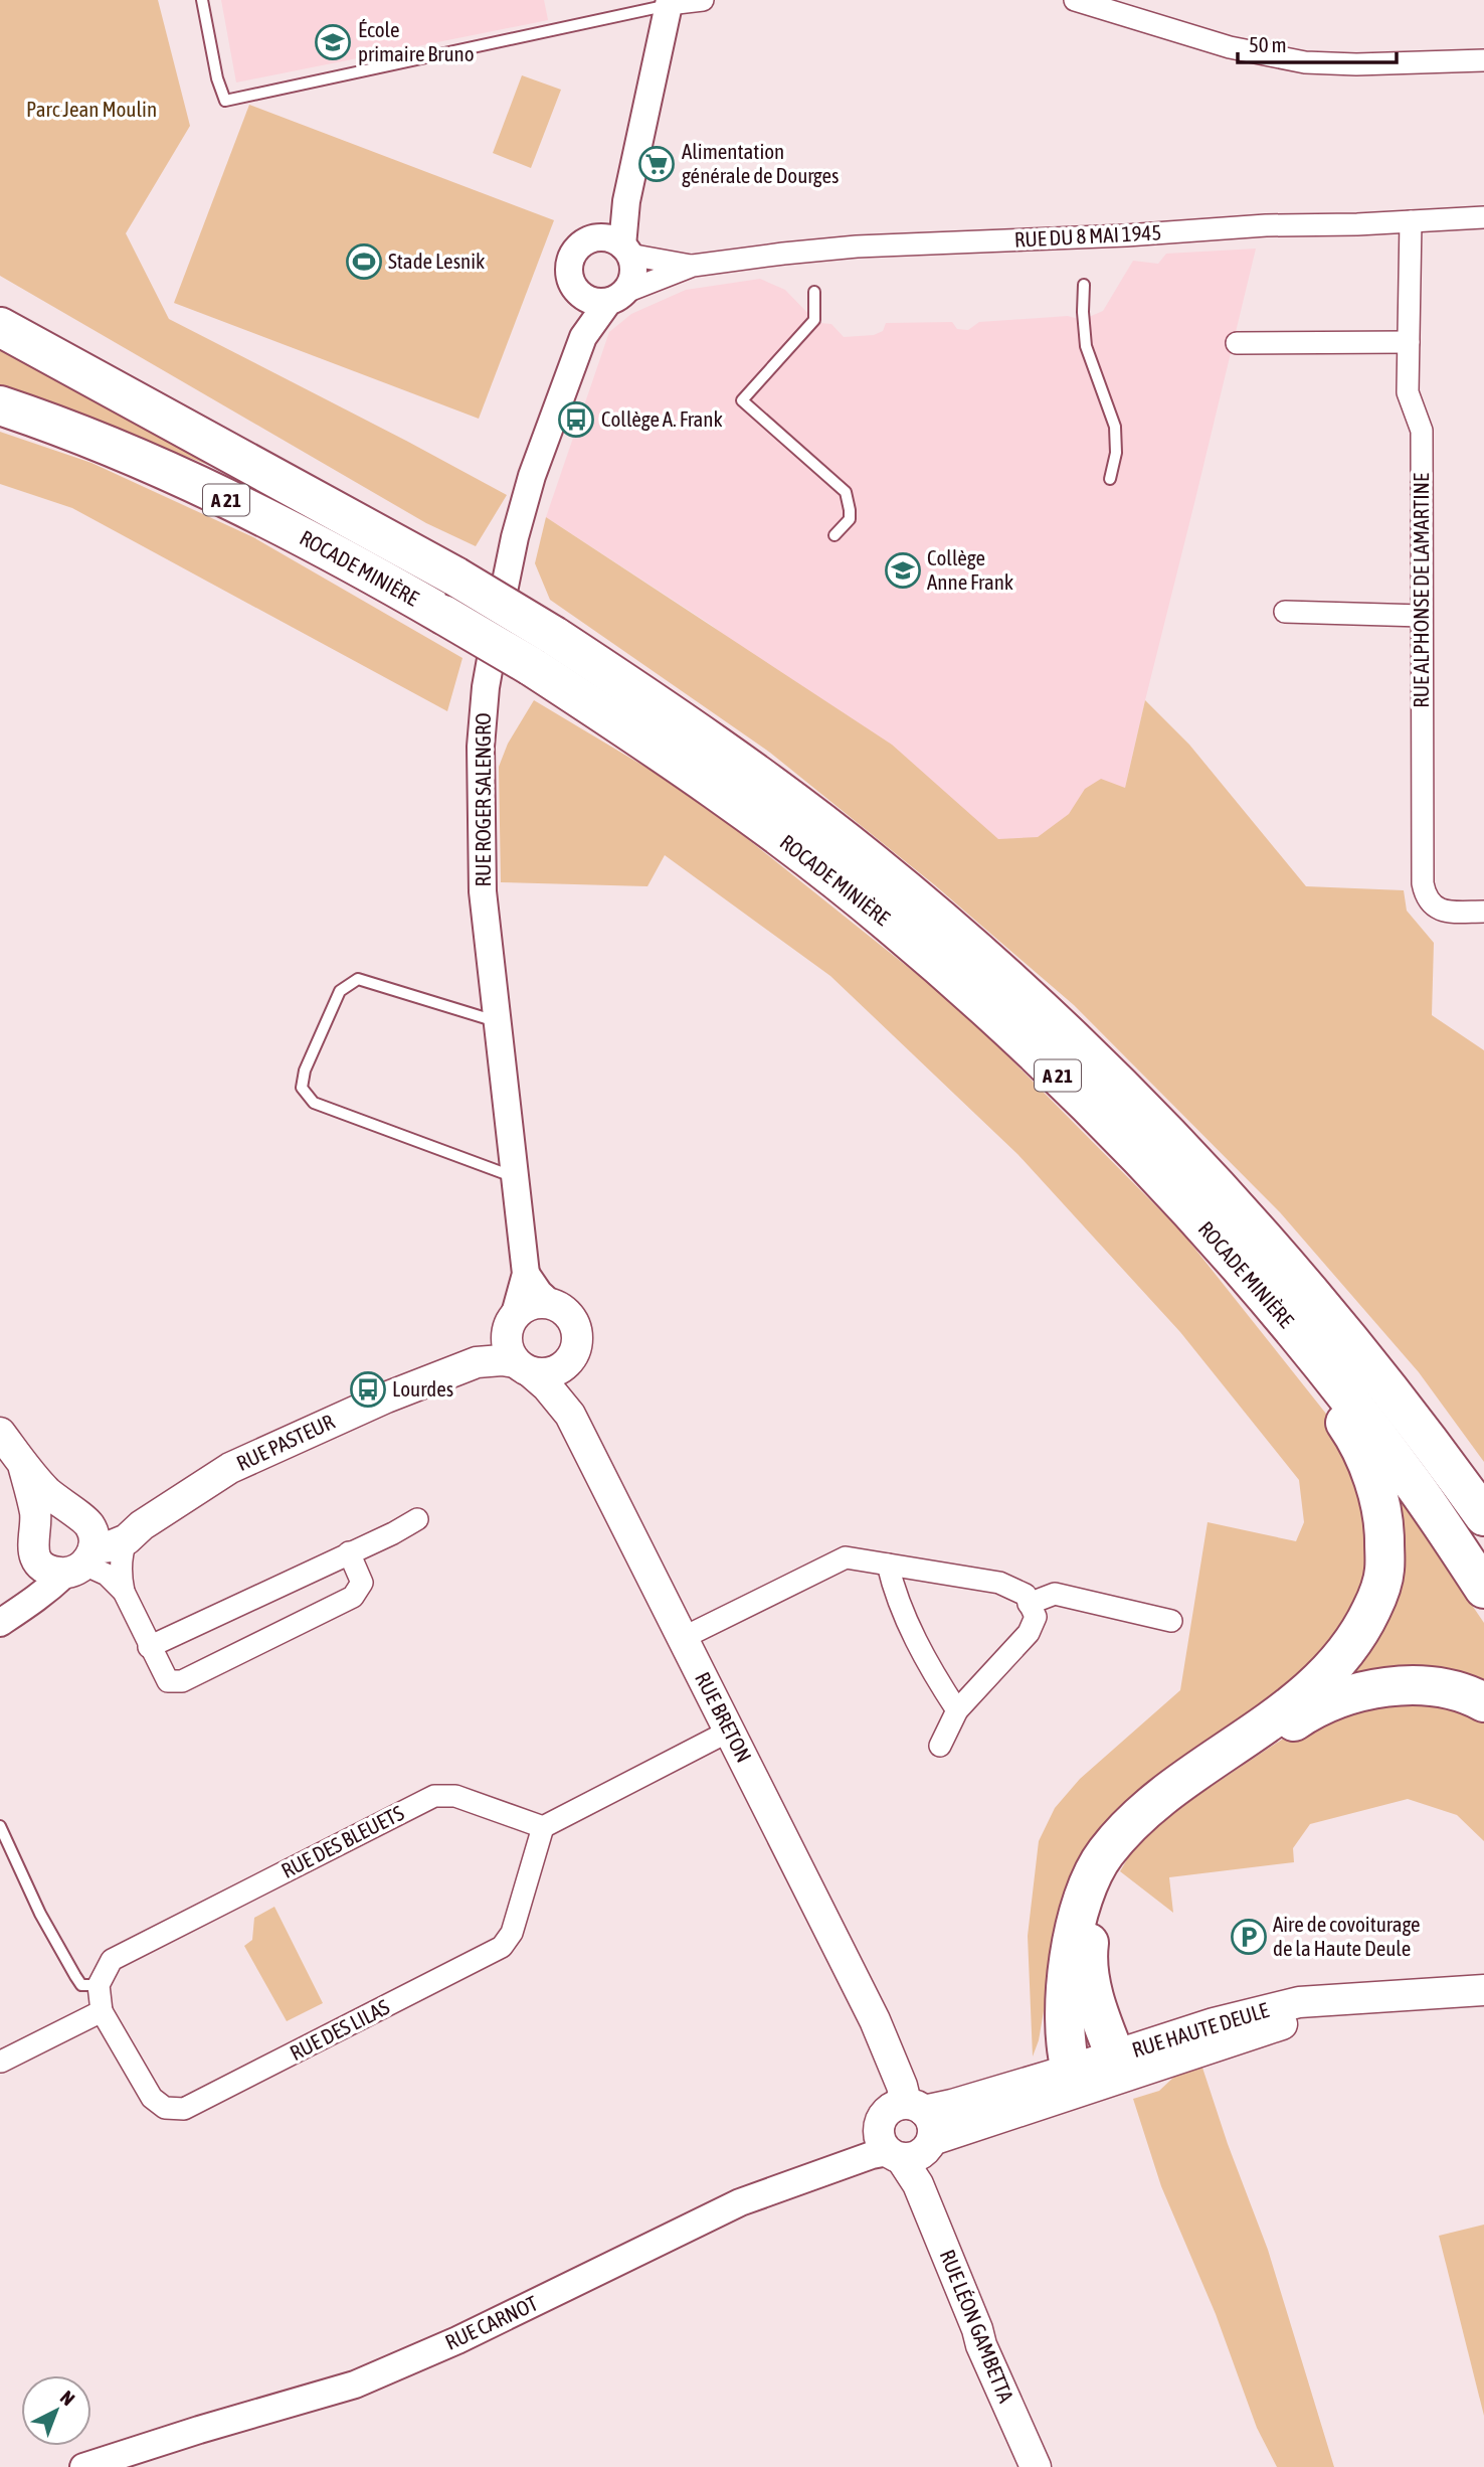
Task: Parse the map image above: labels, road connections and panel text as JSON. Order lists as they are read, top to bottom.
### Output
{
  "streets": {
    "highway": ["A 21", "ROCADE MINIÈRE"],
    "main road": [
      "RUE PASTEUR",
      "RUE BRETON",
      "RUE HAUTE DEULE",
      "RUE LÉON GAMBETTA"
    ],
    "street": [
      "RUE DU 8 MAI 1945",
      "RUE ALPHONSE DE LAMARTINE",
      "RUE ROGER SALENGRO",
      "RUE DES BLEUETS",
      "RUE DES LILAS",
      "RUE CARNOT"
    ]
  },
  "crossings": [
    ["RUE DU 8 MAI 1945", "RUE ALPHONSE DE LAMARTINE"],
    ["RUE DU 8 MAI 1945", "RUE ROGER SALENGRO"],
    ["RUE ROGER SALENGRO", "RUE PASTEUR"],
    ["RUE ROGER SALENGRO", "RUE BRETON"],
    ["RUE PASTEUR", "RUE BRETON"],
    ["RUE BRETON", "RUE HAUTE DEULE"],
    ["RUE BRETON", "RUE CARNOT"],
    ["RUE BRETON", "RUE LÉON GAMBETTA"],
    ["RUE DES BLEUETS", "RUE DES LILAS"],
    ["RUE HAUTE DEULE", "RUE CARNOT"],
    ["RUE HAUTE DEULE", "RUE LÉON GAMBETTA"],
    ["RUE CARNOT", "RUE LÉON GAMBETTA"]
  ],
  "parks": ["Parc Jean Moulin"],
  "places": {
    "school or university": ["École primaire Bruno", "Collège Anne Frank"],
    "supermarket": ["Alimentation générale de Dourges"],
    "sports": ["Stade Lesnik"],
    "bus stop": ["Collège A. Frank", "Lourdes"],
    "parking": ["Aire de covoiturage de la Haute Deule"]
  },
  "scale_bar": "50 m",
  "north": "top right"
}
